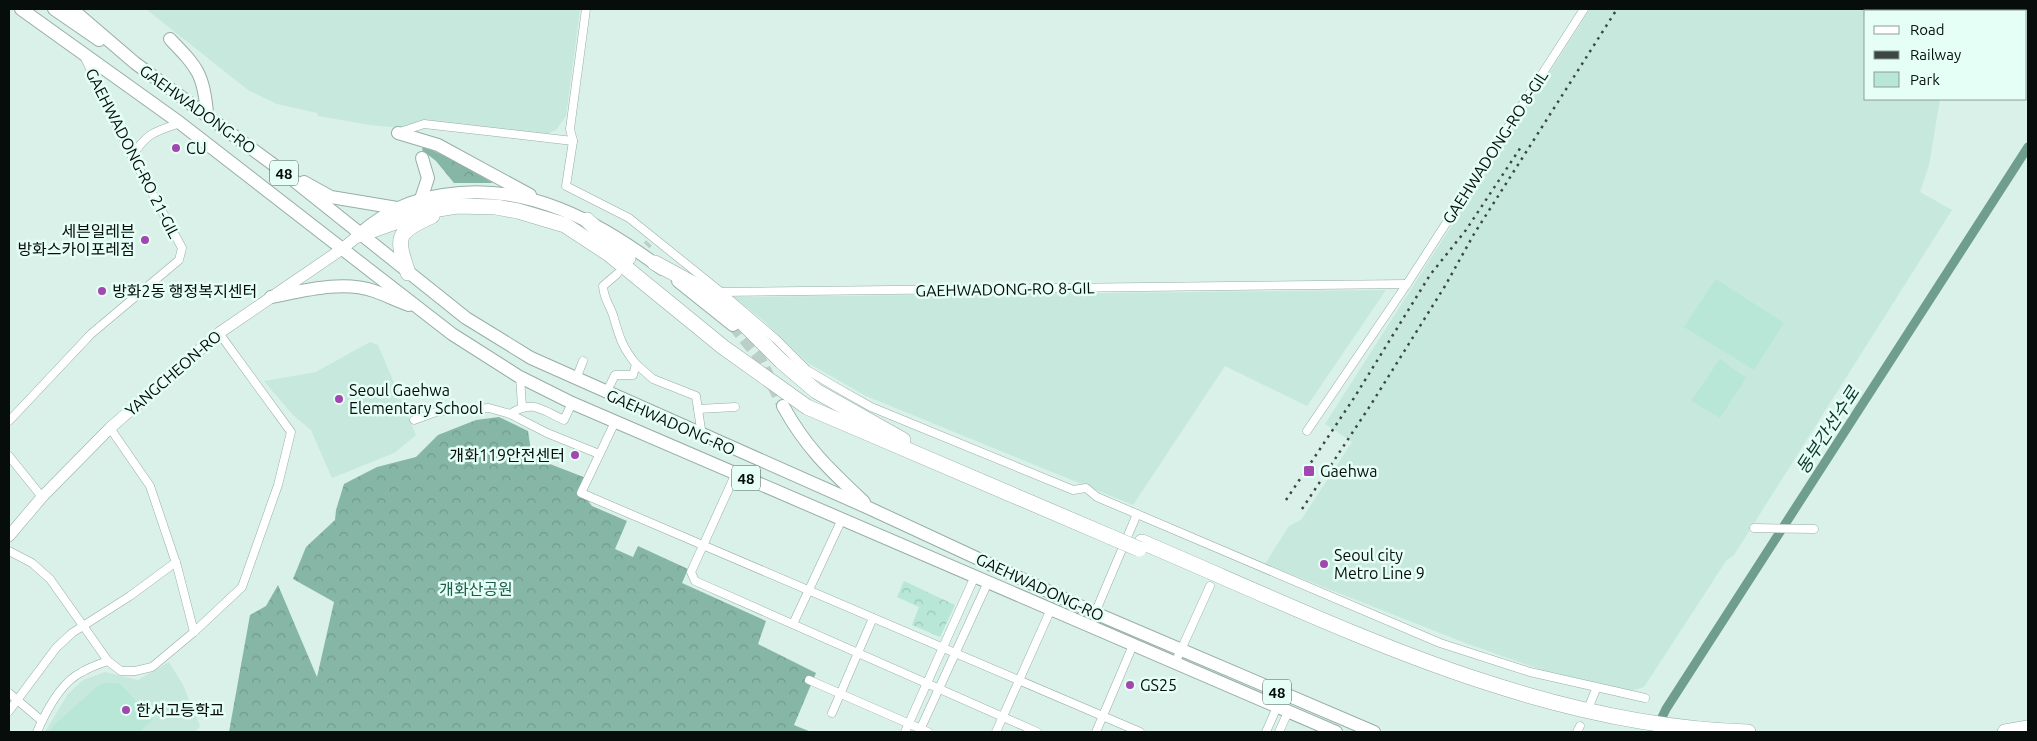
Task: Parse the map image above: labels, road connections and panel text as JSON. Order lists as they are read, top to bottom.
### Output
{
  "streets": {
    "main road": ["GAEHWADONG-RO", "48", "YANGCHEON-RO"],
    "street": ["GAEHWADONG-RO 8-GIL", "GAEHWADONG-RO 21-GIL"]
  },
  "crossings": [
    ["GAEHWADONG-RO", "GAEHWADONG-RO 21-GIL"],
    ["GAEHWADONG-RO", "YANGCHEON-RO"]
  ],
  "water": ["동부간선수로"],
  "parks": ["개화산공원"],
  "places": {
    "other": [
      "CU",
      "세븐일레븐 방화스카이포레점",
      "방화2동 행정복지센터",
      "Seoul Gaehwa Elementary School",
      "개화119안전센터",
      "Seoul city Metro Line 9",
      "GS25",
      "한서고등학교"
    ],
    "transit": ["Gaehwa"]
  },
  "legend": ["Road", "Railway", "Park"]
}
